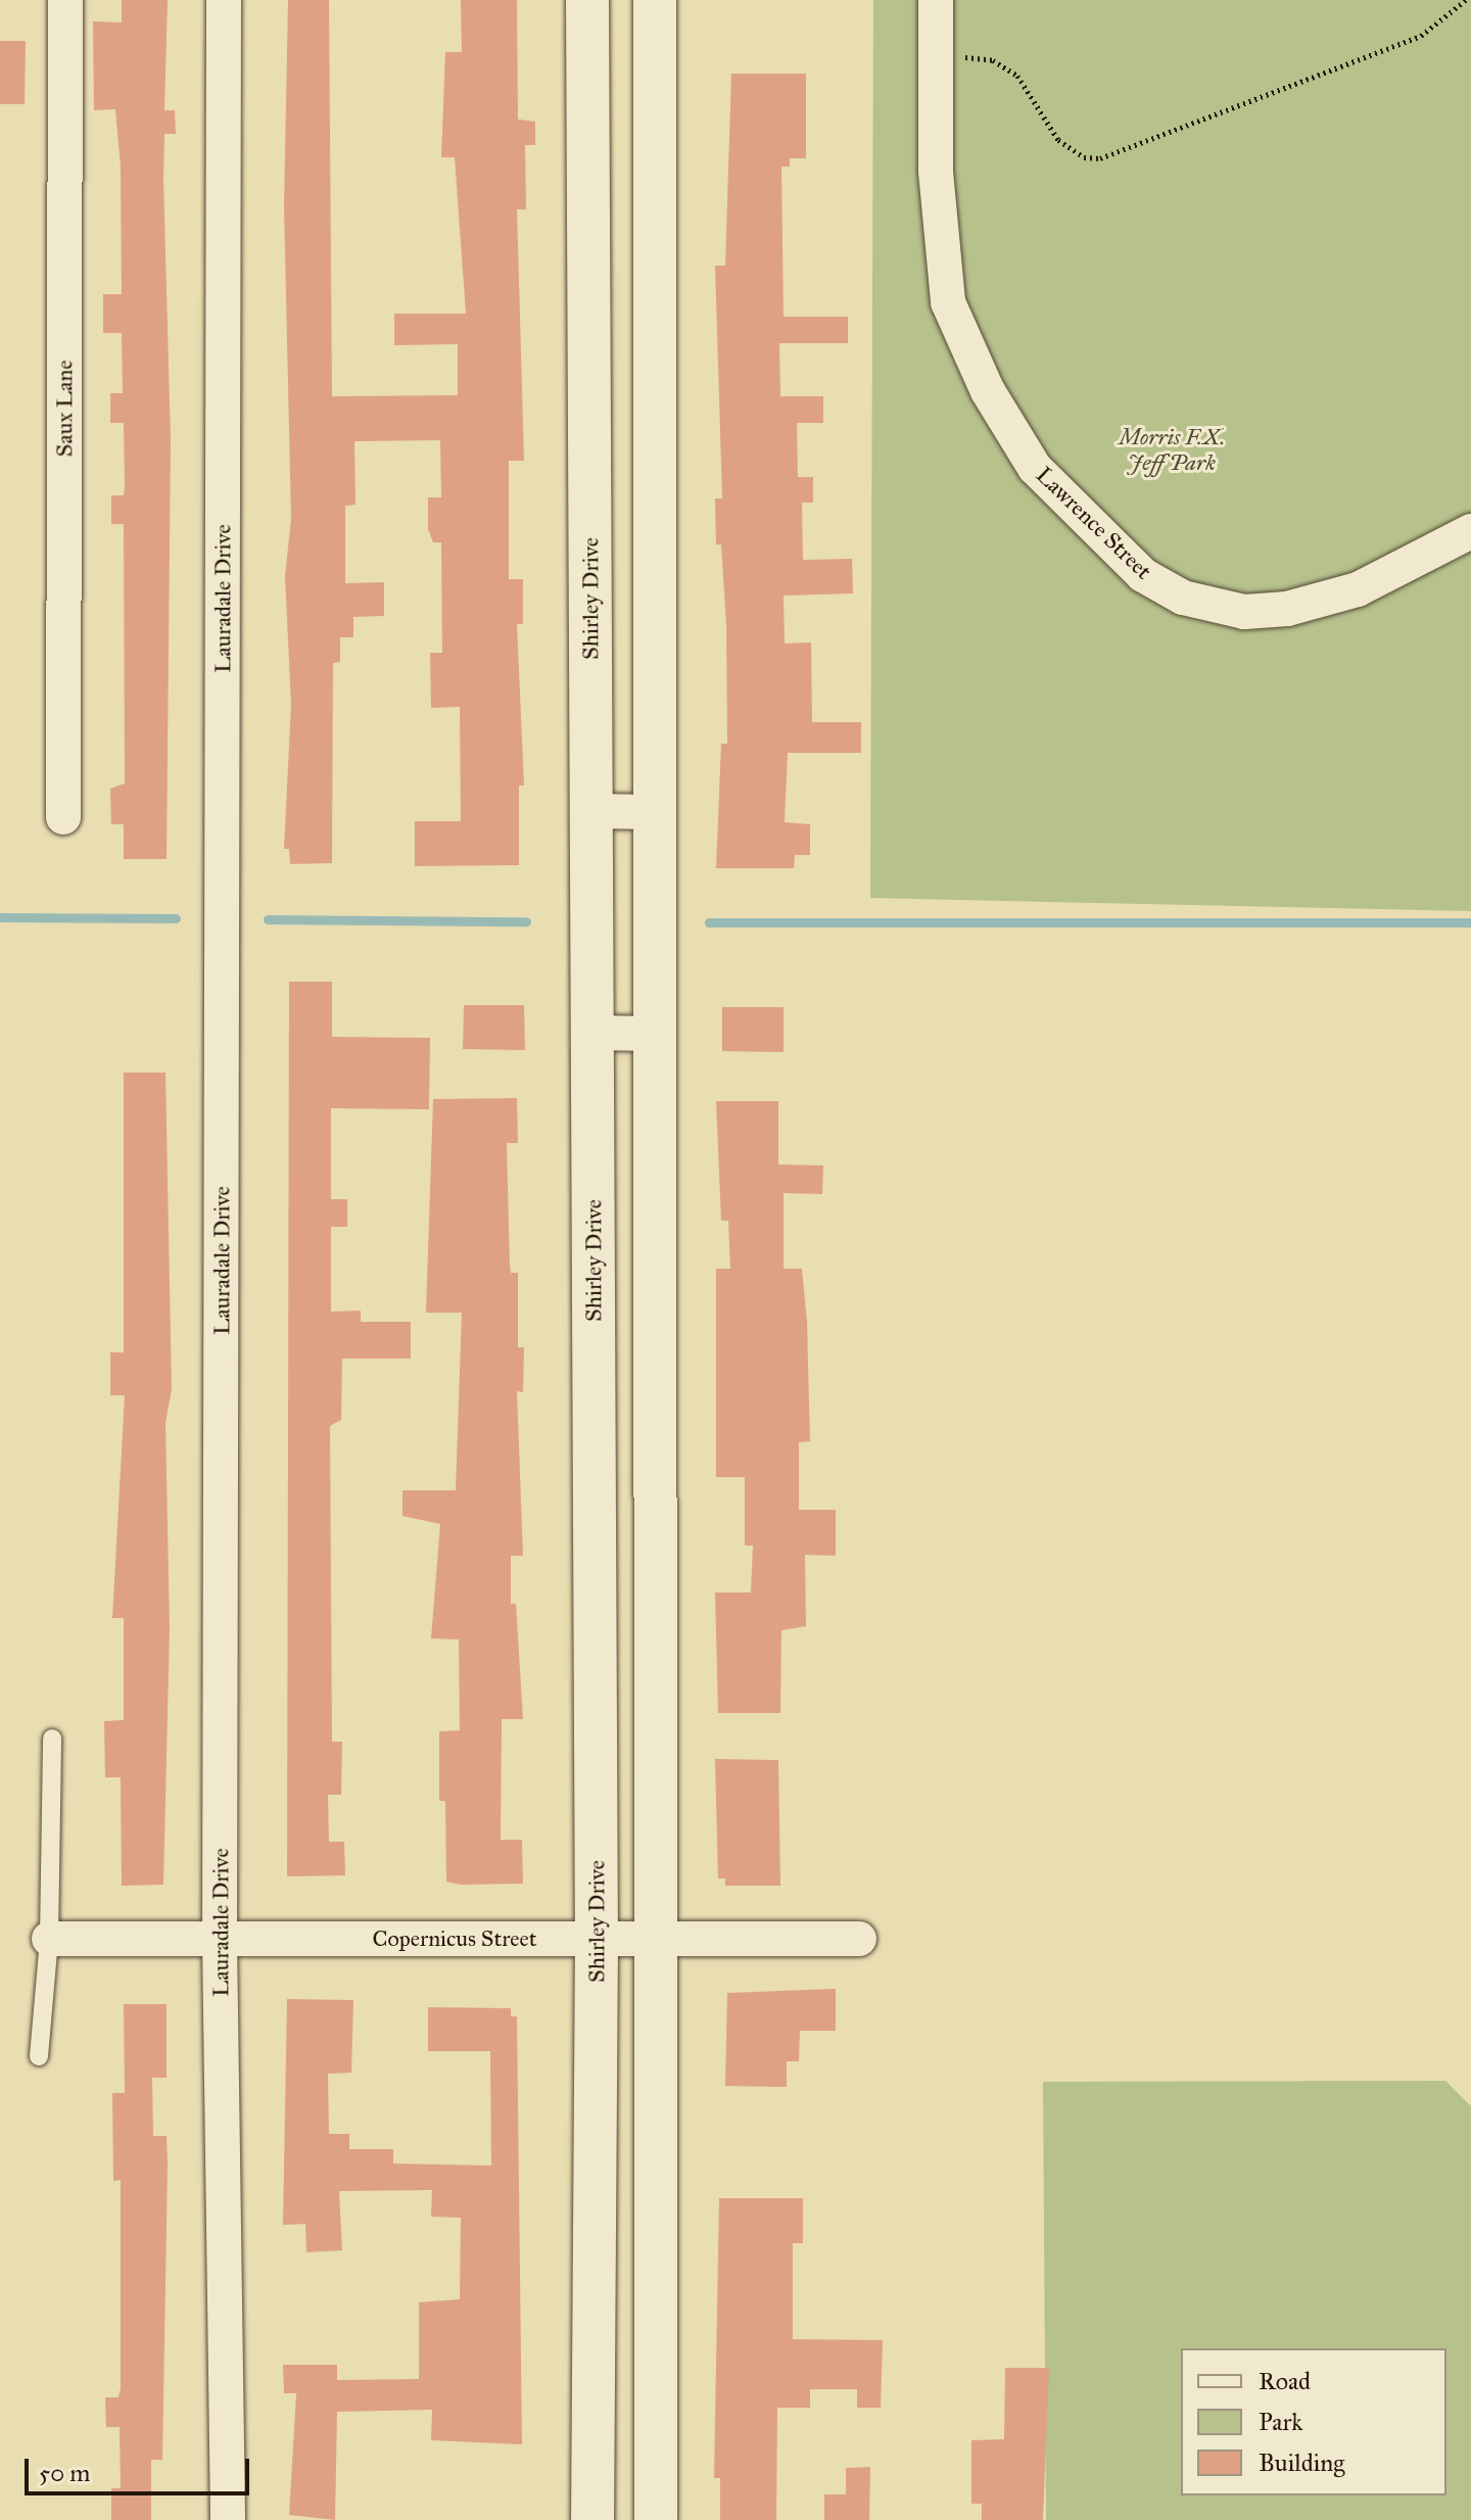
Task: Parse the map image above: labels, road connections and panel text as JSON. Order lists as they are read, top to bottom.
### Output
{
  "streets": {
    "street": [
      "Saux Lane",
      "Lawrence Street",
      "Lauradale Drive",
      "Shirley Drive",
      "Copernicus Street"
    ]
  },
  "crossings": [
    ["Lauradale Drive", "Copernicus Street"],
    ["Shirley Drive", "Copernicus Street"]
  ],
  "parks": ["Morris F.X. Jeff Park"],
  "legend": ["Road", "Park", "Building"],
  "scale_bar": "50 m"
}
